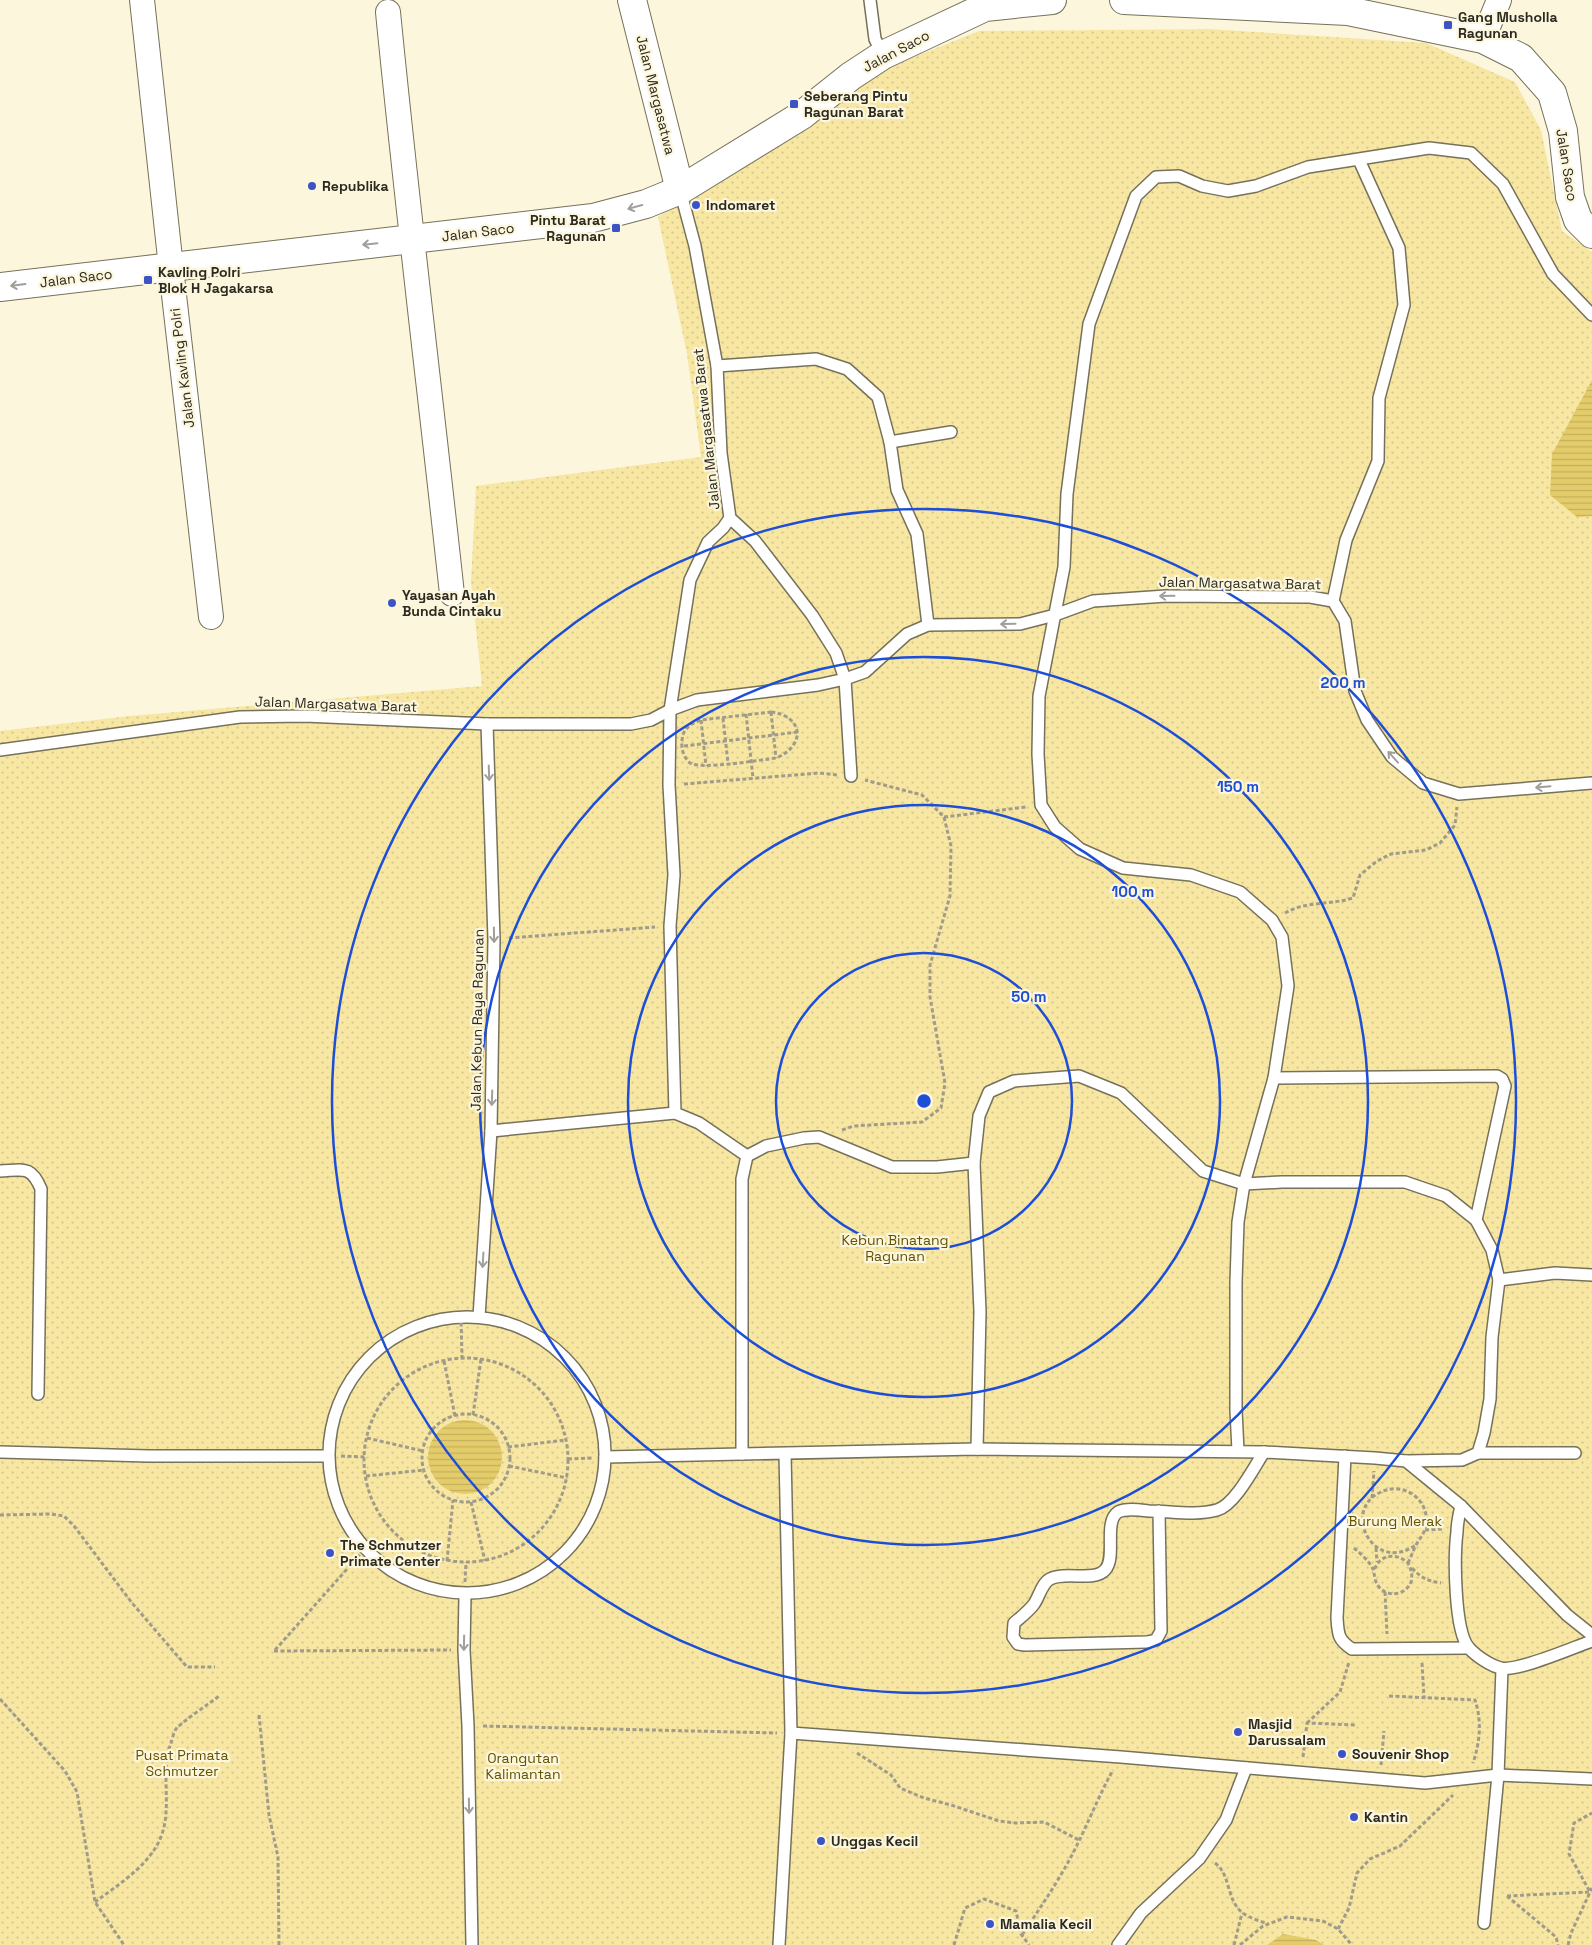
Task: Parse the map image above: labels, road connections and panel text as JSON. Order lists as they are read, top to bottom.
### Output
{
  "streets": {
    "main road": ["Jalan Saco", "Jalan Margasatwa"],
    "street": ["Jalan Kavling Polri"],
    "lane": ["Jalan Margasatwa Barat", "Jalan Kebun Raya Ragunan"]
  },
  "crossings": [
    ["Jalan Saco", "Jalan Margasatwa"],
    ["Jalan Saco", "Jalan Kavling Polri"],
    ["Jalan Saco", "Jalan Margasatwa Barat"],
    ["Jalan Margasatwa", "Jalan Margasatwa Barat"],
    ["Jalan Margasatwa Barat", "Jalan Kebun Raya Ragunan"]
  ],
  "one_way": ["Jalan Saco", "Jalan Kebun Raya Ragunan"],
  "parks": [
    "Kebun Binatang Ragunan",
    "Burung Merak",
    "Pusat Primata Schmutzer",
    "Orangutan Kalimantan"
  ],
  "places": {
    "transit": [
      "Gang Musholla Ragunan",
      "Seberang Pintu Ragunan Barat",
      "Pintu Barat Ragunan",
      "Kavling Polri Blok H Jagakarsa"
    ],
    "other": [
      "Republika",
      "Indomaret",
      "Yayasan Ayah Bunda Cintaku",
      "The Schmutzer Primate Center",
      "Masjid Darussalam",
      "Souvenir Shop",
      "Kantin",
      "Unggas Kecil",
      "Mamalia Kecil"
    ]
  },
  "rings": [
    "200 m",
    "150 m",
    "100 m",
    "50 m"
  ]
}
